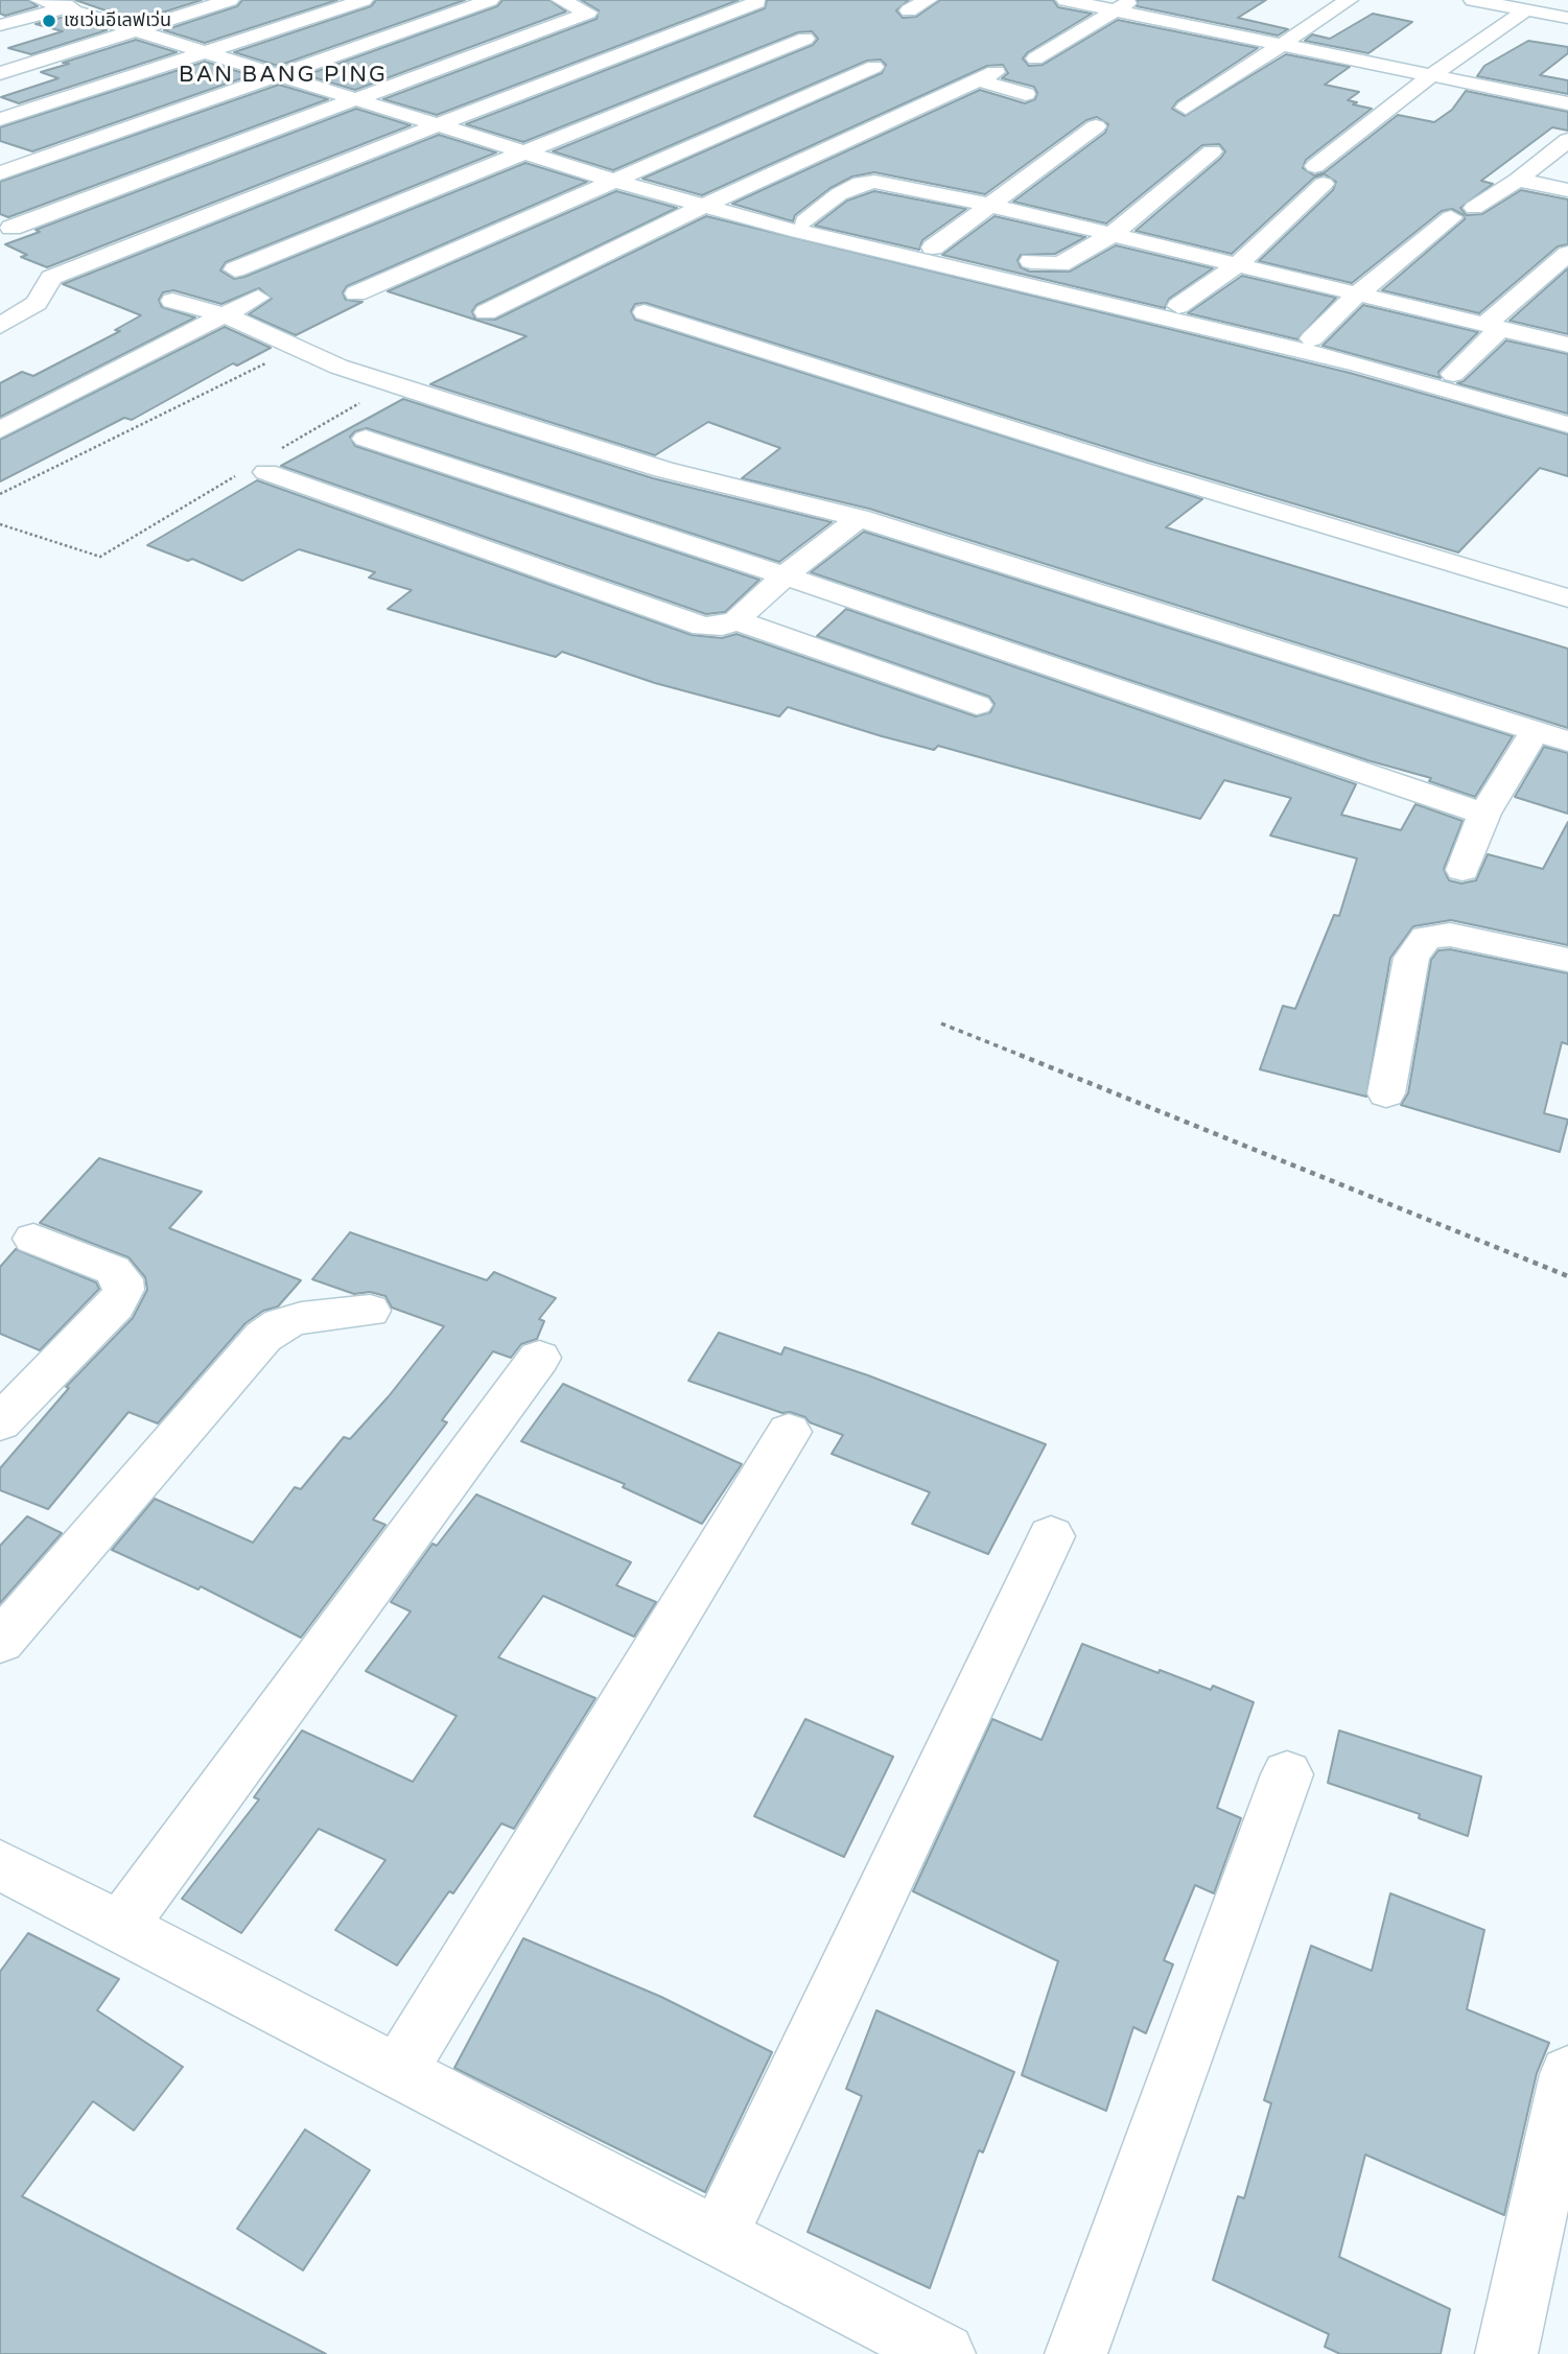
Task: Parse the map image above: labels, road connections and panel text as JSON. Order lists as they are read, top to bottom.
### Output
{
  "districts": ["BAN BANG PING"],
  "places": ["เซเว่นอีเลฟเว่น"]
}
